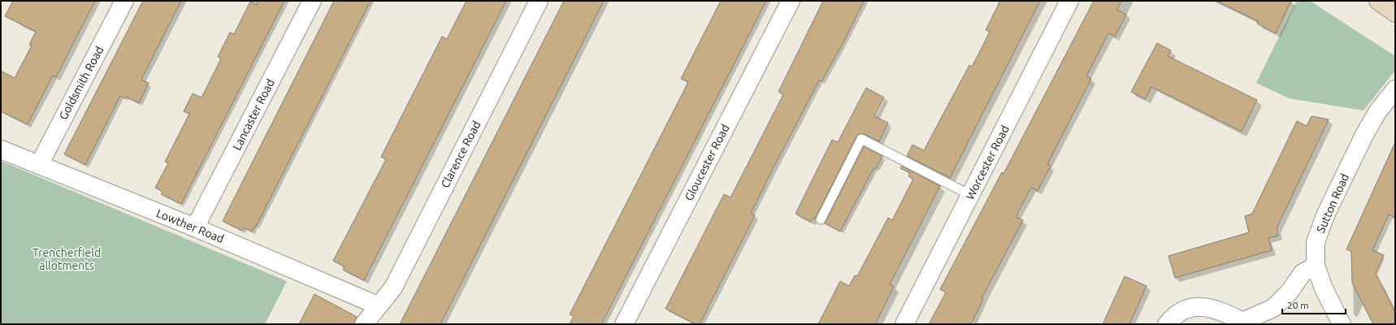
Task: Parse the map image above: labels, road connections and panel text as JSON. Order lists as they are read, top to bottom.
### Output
{
  "streets": {
    "street": [
      "Goldsmith Road",
      "Lancaster Road",
      "Clarence Road",
      "Gloucester Road",
      "Worcester Road",
      "Sutton Road",
      "Lowther Road"
    ]
  },
  "crossings": [
    ["Goldsmith Road", "Lowther Road"],
    ["Lancaster Road", "Lowther Road"],
    ["Clarence Road", "Lowther Road"]
  ],
  "parks": ["Trencherfield allotments"],
  "scale_bar": "20 m"
}
